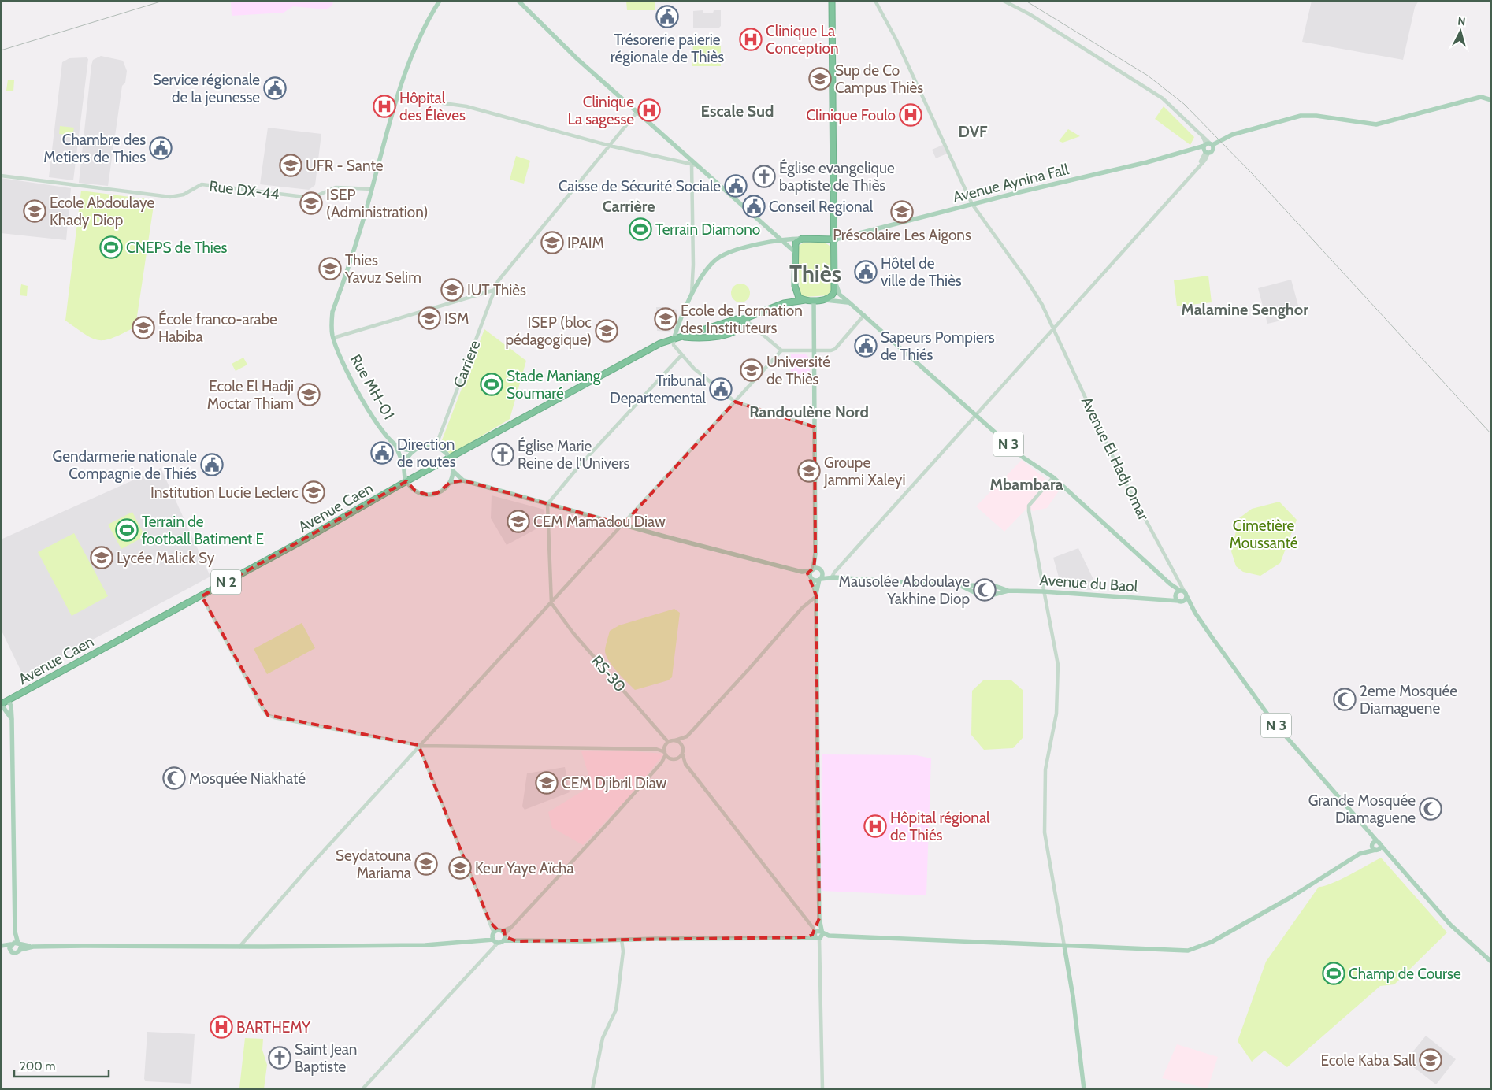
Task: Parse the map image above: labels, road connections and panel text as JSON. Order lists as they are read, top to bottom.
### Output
{
  "streets": {
    "highway": ["Avenue Caen", "N 2"],
    "main road": [
      "Avenue Aynina Fall",
      "Rue MH-01",
      "N 3",
      "Avenue du Baol"
    ],
    "street": [
      "Rue DX-44",
      "Carriere",
      "Avenue El Hadj Omar",
      "RS-30"
    ]
  },
  "crossings": [
    ["Avenue Aynina Fall", "Avenue El Hadj Omar"],
    ["Rue DX-44", "Rue MH-01"],
    ["Rue MH-01", "Avenue Caen"],
    ["N 3", "Avenue El Hadj Omar"],
    ["N 3", "Avenue du Baol"],
    ["Avenue Caen", "N 2"]
  ],
  "districts": [
    "Escale Sud",
    "DVF",
    "Carrière",
    "Thiès",
    "Malamine Senghor",
    "Randoulène Nord",
    "Mbambara"
  ],
  "parks": ["Cimetière Moussanté"],
  "places": {
    "public building": [
      "Trésorerie paierie régionale de Thiès",
      "Service régionale de la jeunesse",
      "Chambre des Metiers de Thies",
      "Caisse de Sécurité Sociale",
      "Conseil Regional",
      "Hôtel de ville de Thiès",
      "Sapeurs Pompiers de Thiés",
      "Tribunal Departemental",
      "Direction de routes",
      "Gendarmerie nationale Compagnie de Thiés"
    ],
    "hospital": [
      "Clinique La Conception",
      "Hôpital des Élèves",
      "Clinique La sagesse",
      "Clinique Foulo",
      "Hôpital régional de Thiés",
      "BARTHEMY"
    ],
    "school or university": [
      "Sup de Co Campus Thiès",
      "UFR - Sante",
      "ISEP (Administration)",
      "Ecole Abdoulaye Khady Diop",
      "Préscolaire Les Aigons",
      "IPAIM",
      "Thies Yavuz Selim",
      "IUT Thiès",
      "ISM",
      "Ecole de Formation des Instituteurs",
      "École franco-arabe Habiba",
      "ISEP (bloc pédagogique)",
      "Université de Thiès",
      "Ecole El Hadji Moctar Thiam",
      "Groupe Jammi Xaleyi",
      "Institution Lucie Leclerc",
      "CEM Mamadou Diaw",
      "Lycée Malick Sy",
      "CEM Djibril Diaw",
      "Seydatouna Mariama",
      "Keur Yaye Aïcha",
      "Ecole Kaba Sall"
    ],
    "church": ["Église evangelique baptiste de Thiès", "Église Marie Reine de l'Univers", "Saint Jean Baptiste"],
    "sports": [
      "Terrain Diamono",
      "CNEPS de Thies",
      "Stade Maniang Soumaré",
      "Terrain de football Batiment E",
      "Champ de Course"
    ],
    "mosque": [
      "Mausolée Abdoulaye Yakhine Diop",
      "2eme Mosquée Diamaguene",
      "Mosquée Niakhaté",
      "Grande Mosquée Diamaguene"
    ]
  },
  "scale_bar": "200 m",
  "north": "top"
}
